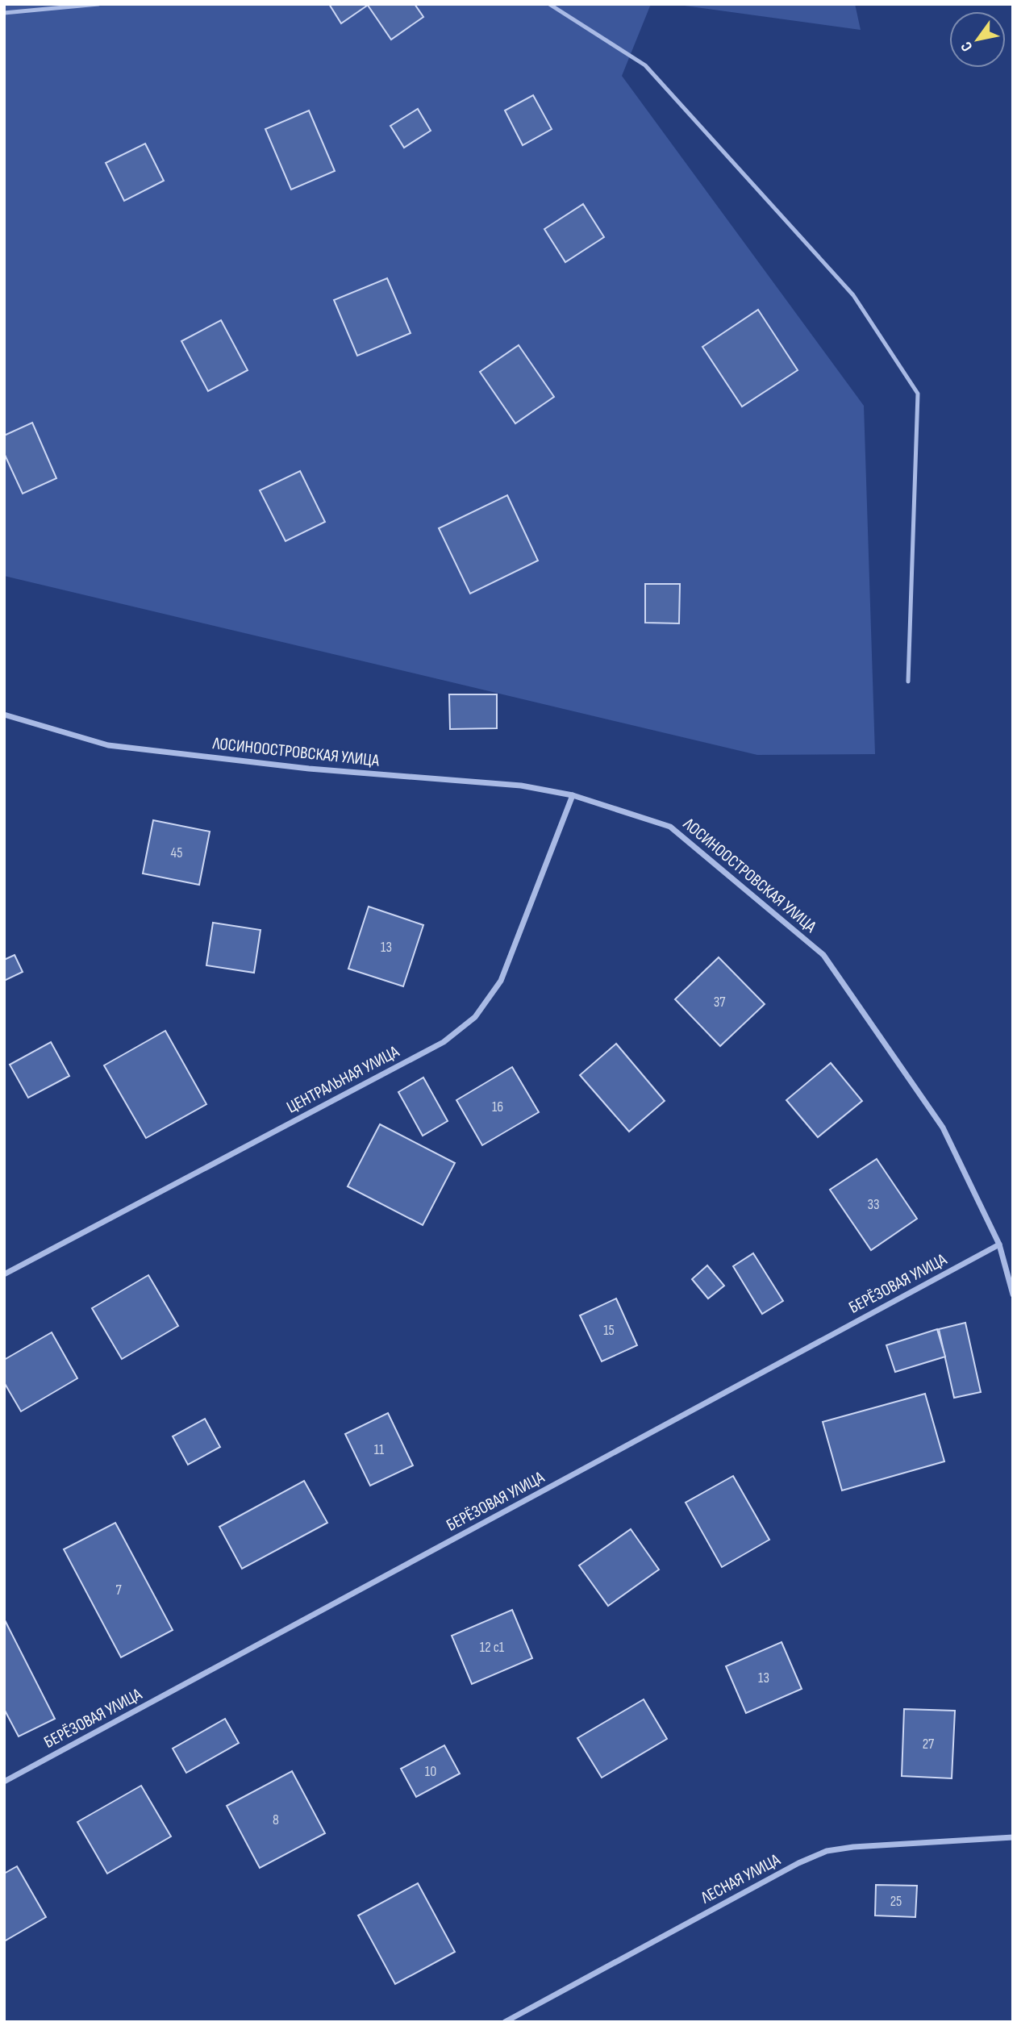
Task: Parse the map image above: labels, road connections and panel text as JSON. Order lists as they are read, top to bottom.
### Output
{
  "streets": {
    "street": [
      "ЛОСИНООСТРОВСКАЯ УЛИЦА",
      "ЦЕНТРАЛЬНАЯ УЛИЦА",
      "БЕРЁЗОВАЯ УЛИЦА",
      "ЛЕСНАЯ УЛИЦА"
    ]
  },
  "crossings": [
    ["ЛОСИНООСТРОВСКАЯ УЛИЦА", "ЦЕНТРАЛЬНАЯ УЛИЦА"],
    ["ЛОСИНООСТРОВСКАЯ УЛИЦА", "БЕРЁЗОВАЯ УЛИЦА"]
  ],
  "house_numbers": [
    "45",
    "13",
    "37",
    "16",
    "33",
    "15",
    "11",
    "7",
    "12 с1",
    "13",
    "27",
    "10",
    "8",
    "25"
  ],
  "north": "bottom left"
}
